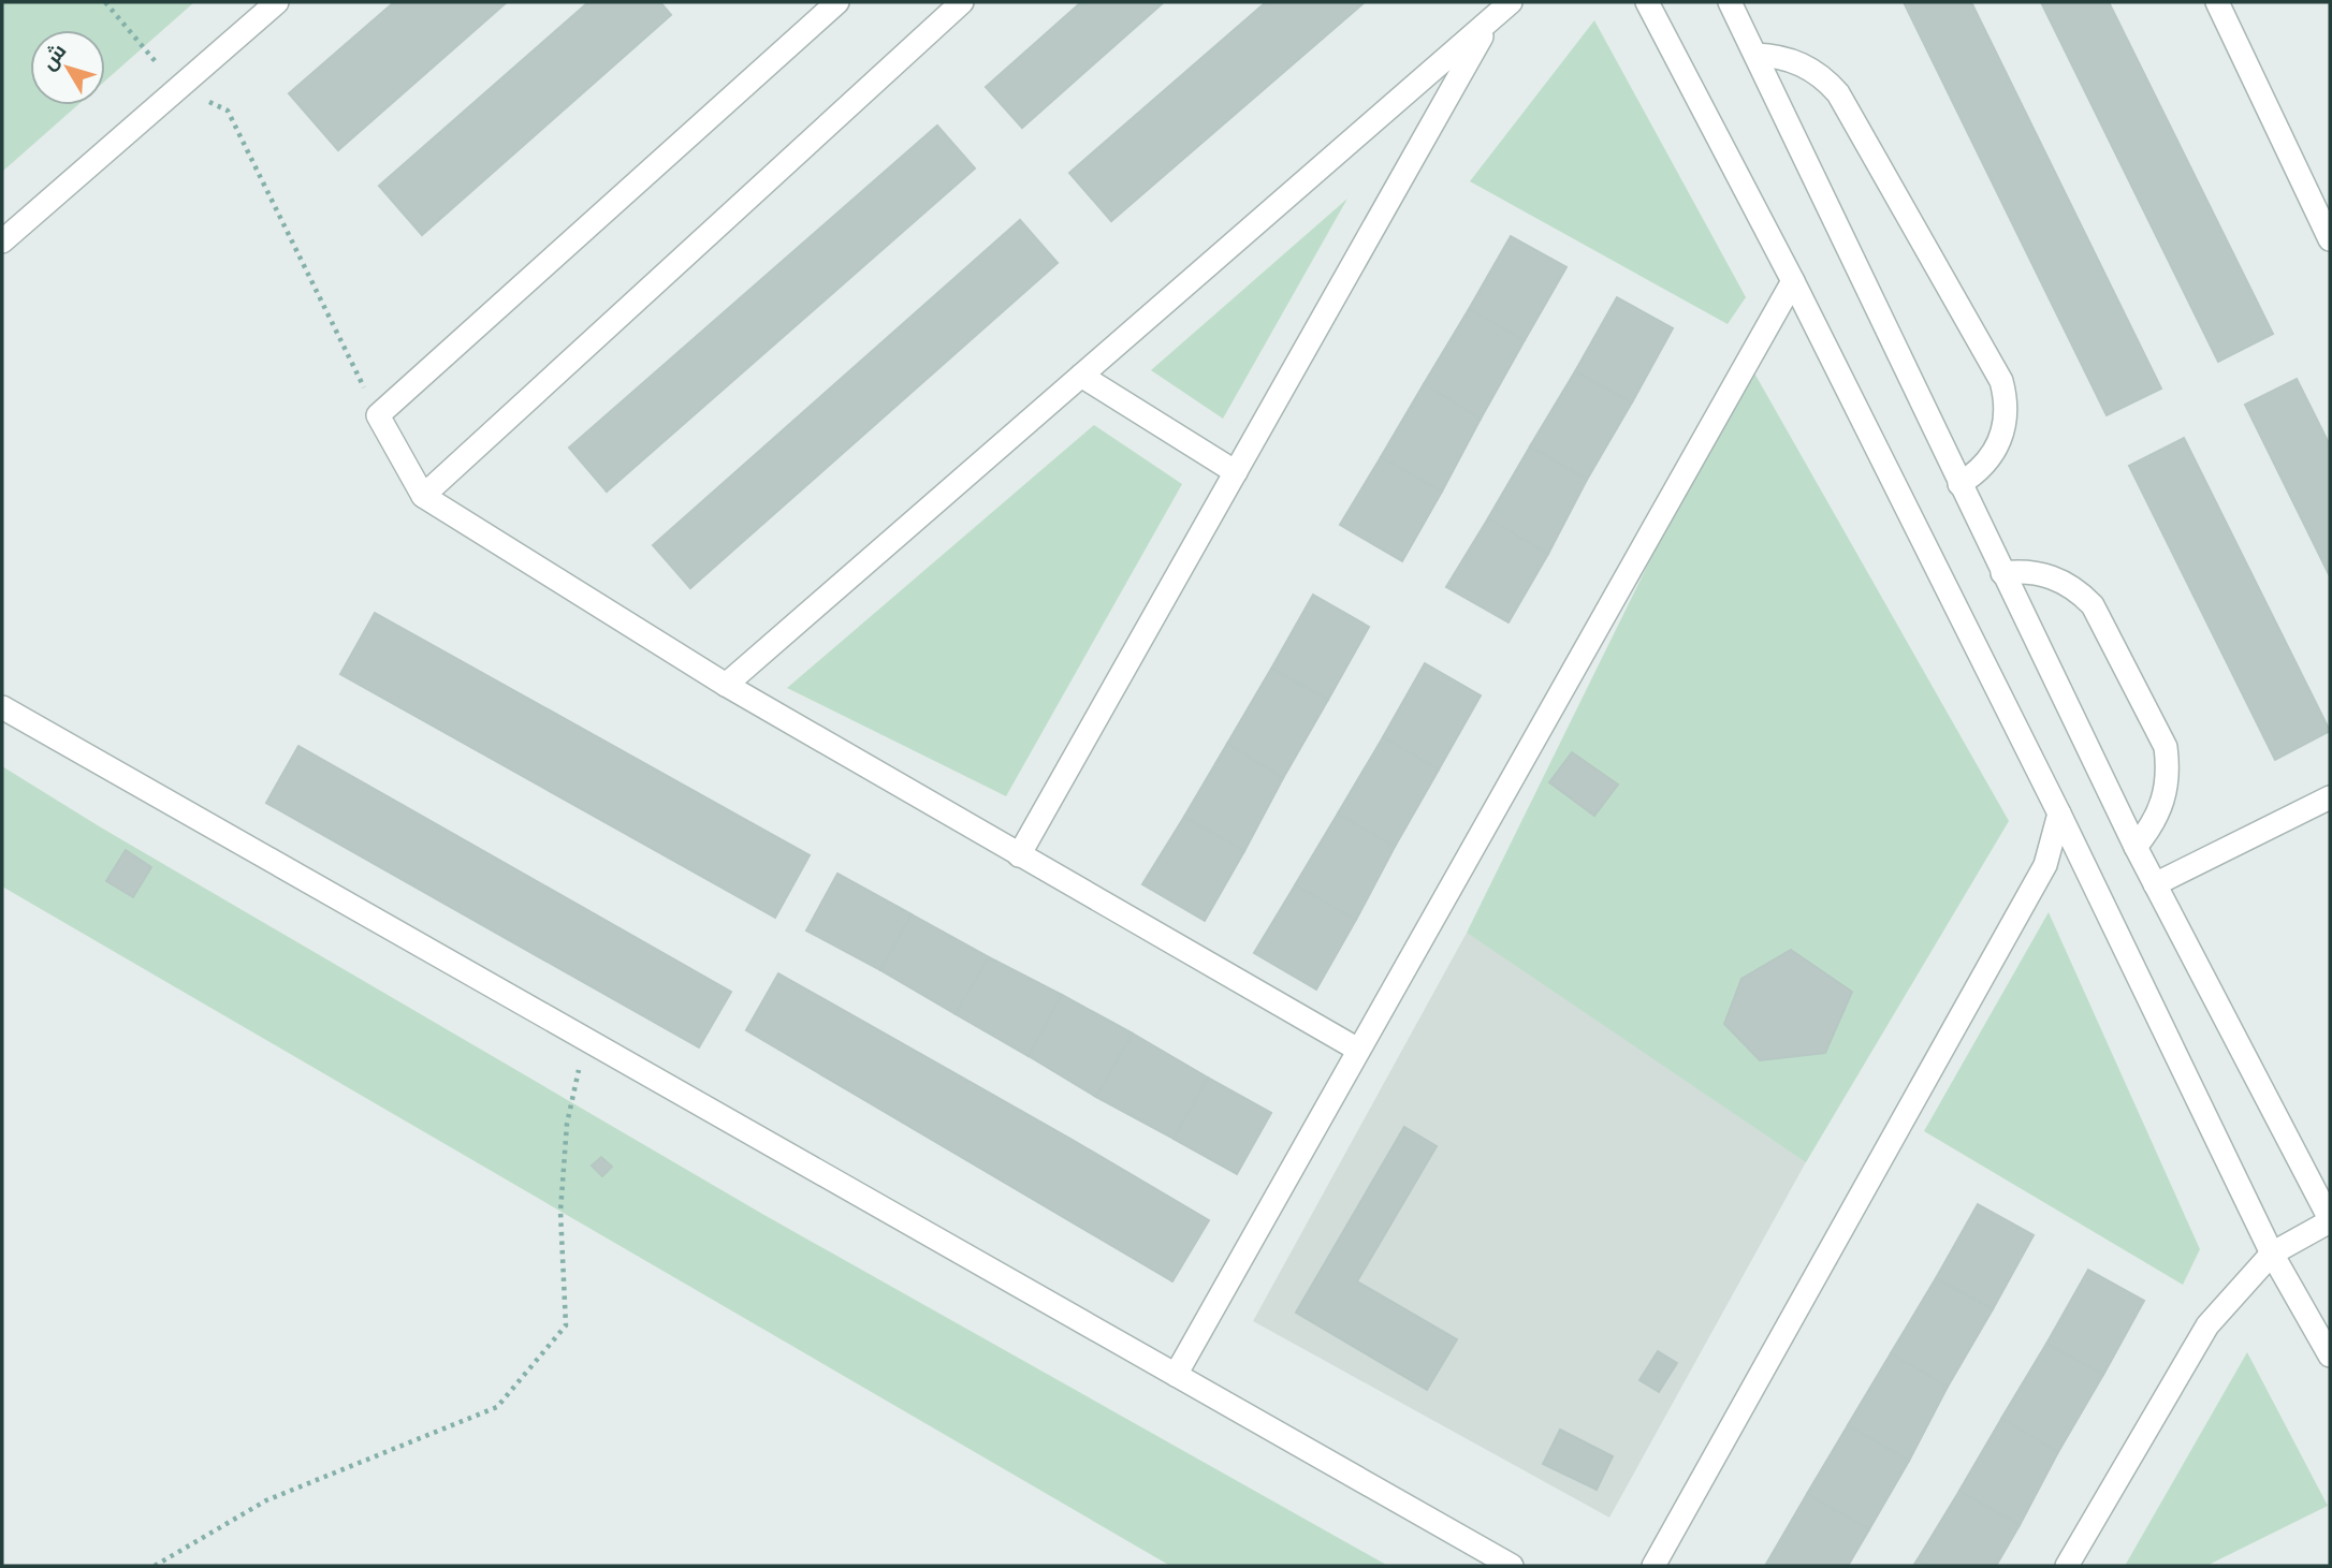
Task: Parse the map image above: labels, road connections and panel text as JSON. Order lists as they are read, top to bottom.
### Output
{
  "north": "top left"
}
